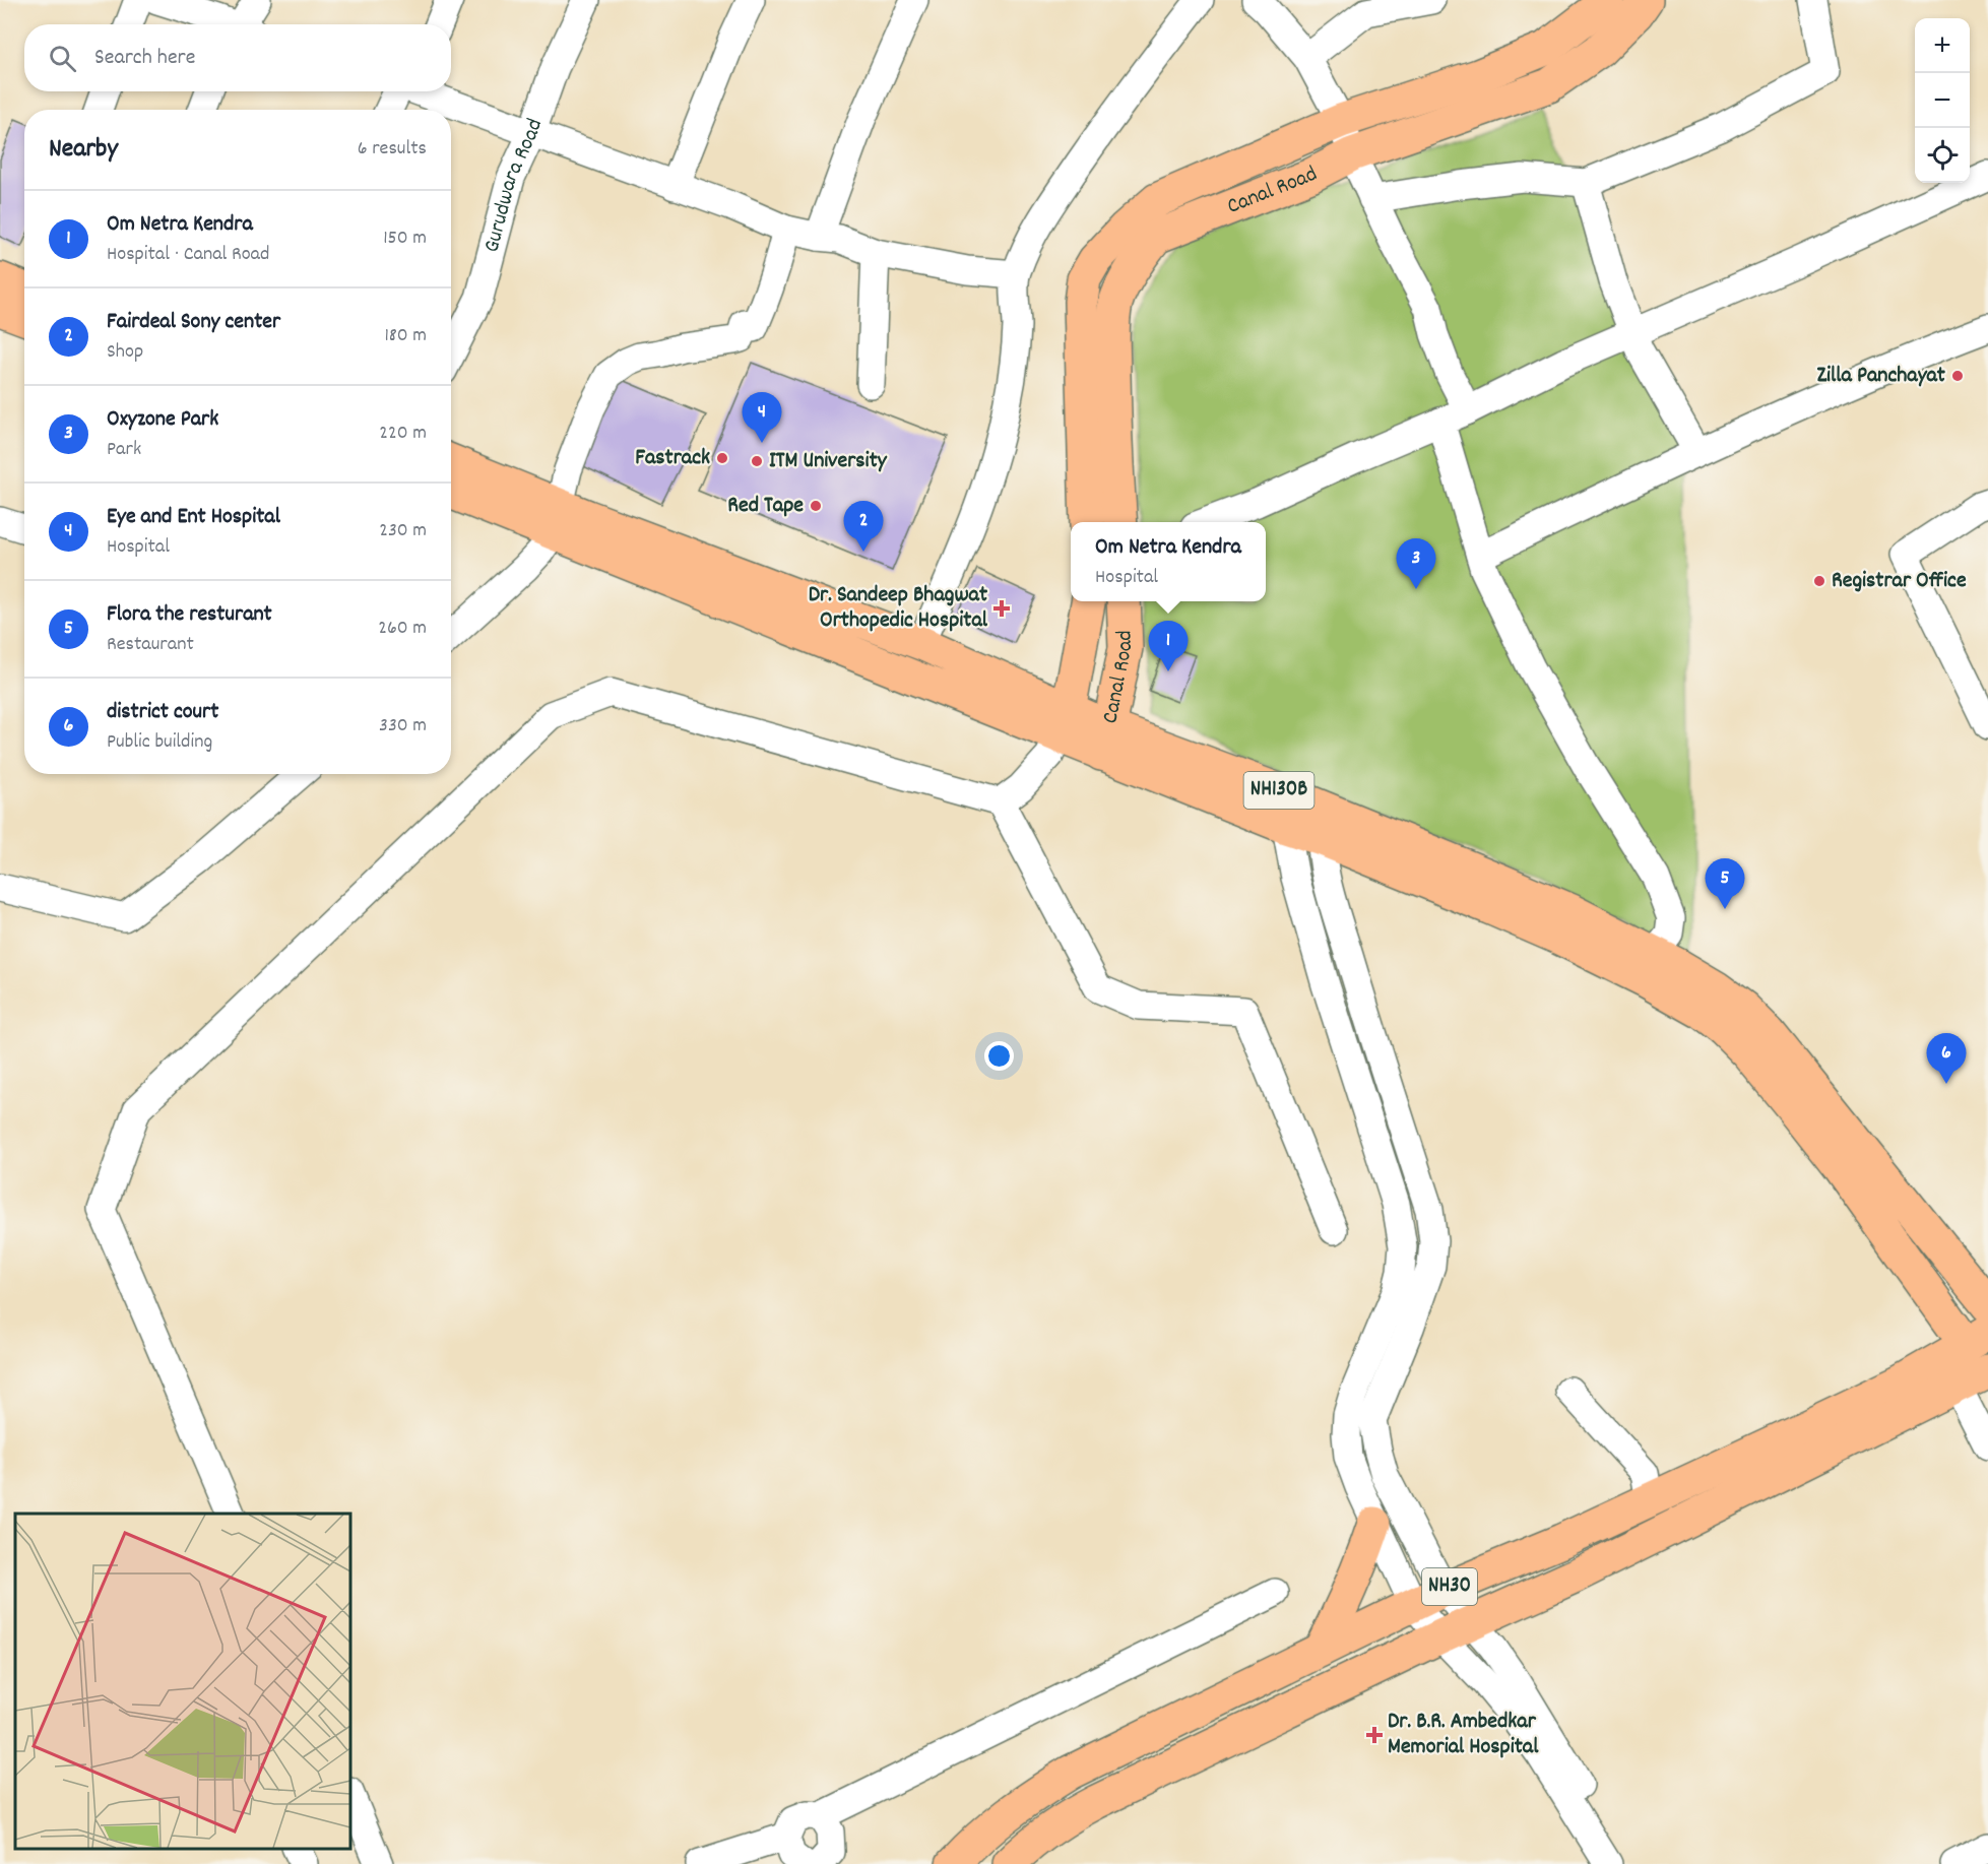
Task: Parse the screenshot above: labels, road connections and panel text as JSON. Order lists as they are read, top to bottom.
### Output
{
  "streets": {
    "main road": ["Canal Road", "NH130B", "NH30"],
    "street": ["Gurudwara Road"]
  },
  "crossings": [
    ["Canal Road", "NH130B"],
    ["NH130B", "NH30"]
  ],
  "places": {
    "other": [
      "Zilla Panchayat",
      "Fastrack",
      "ITM University",
      "Red Tape",
      "Registrar Office"
    ],
    "health": ["Dr. Sandeep Bhagwat Orthopedic Hospital", "Dr. B.R. Ambedkar Memorial Hospital"]
  },
  "page": {
    "map_buttons": ["+", "−"],
    "search": "Search here",
    "heading": ["Nearby", "6 results"],
    "list": [
      {
        "mark": "1",
        "name": "Om Netra Kendra",
        "note": "Hospital · Canal Road",
        "value": "150 m"
      },
      {
        "mark": "2",
        "name": "Fairdeal Sony center",
        "note": "Shop",
        "value": "180 m"
      },
      {
        "mark": "3",
        "name": "Oxyzone Park",
        "note": "Park",
        "value": "220 m"
      },
      {
        "mark": "4",
        "name": "Eye and Ent Hospital",
        "note": "Hospital",
        "value": "230 m"
      },
      {
        "mark": "5",
        "name": "Flora the resturant",
        "note": "Restaurant",
        "value": "260 m"
      },
      {
        "mark": "6",
        "name": "district court",
        "note": "Public building",
        "value": "330 m"
      }
    ],
    "pins": [
      "4",
      "2",
      "3",
      "1",
      "5",
      "6"
    ],
    "popup": ["Om Netra Kendra", "Hospital"]
  }
}
